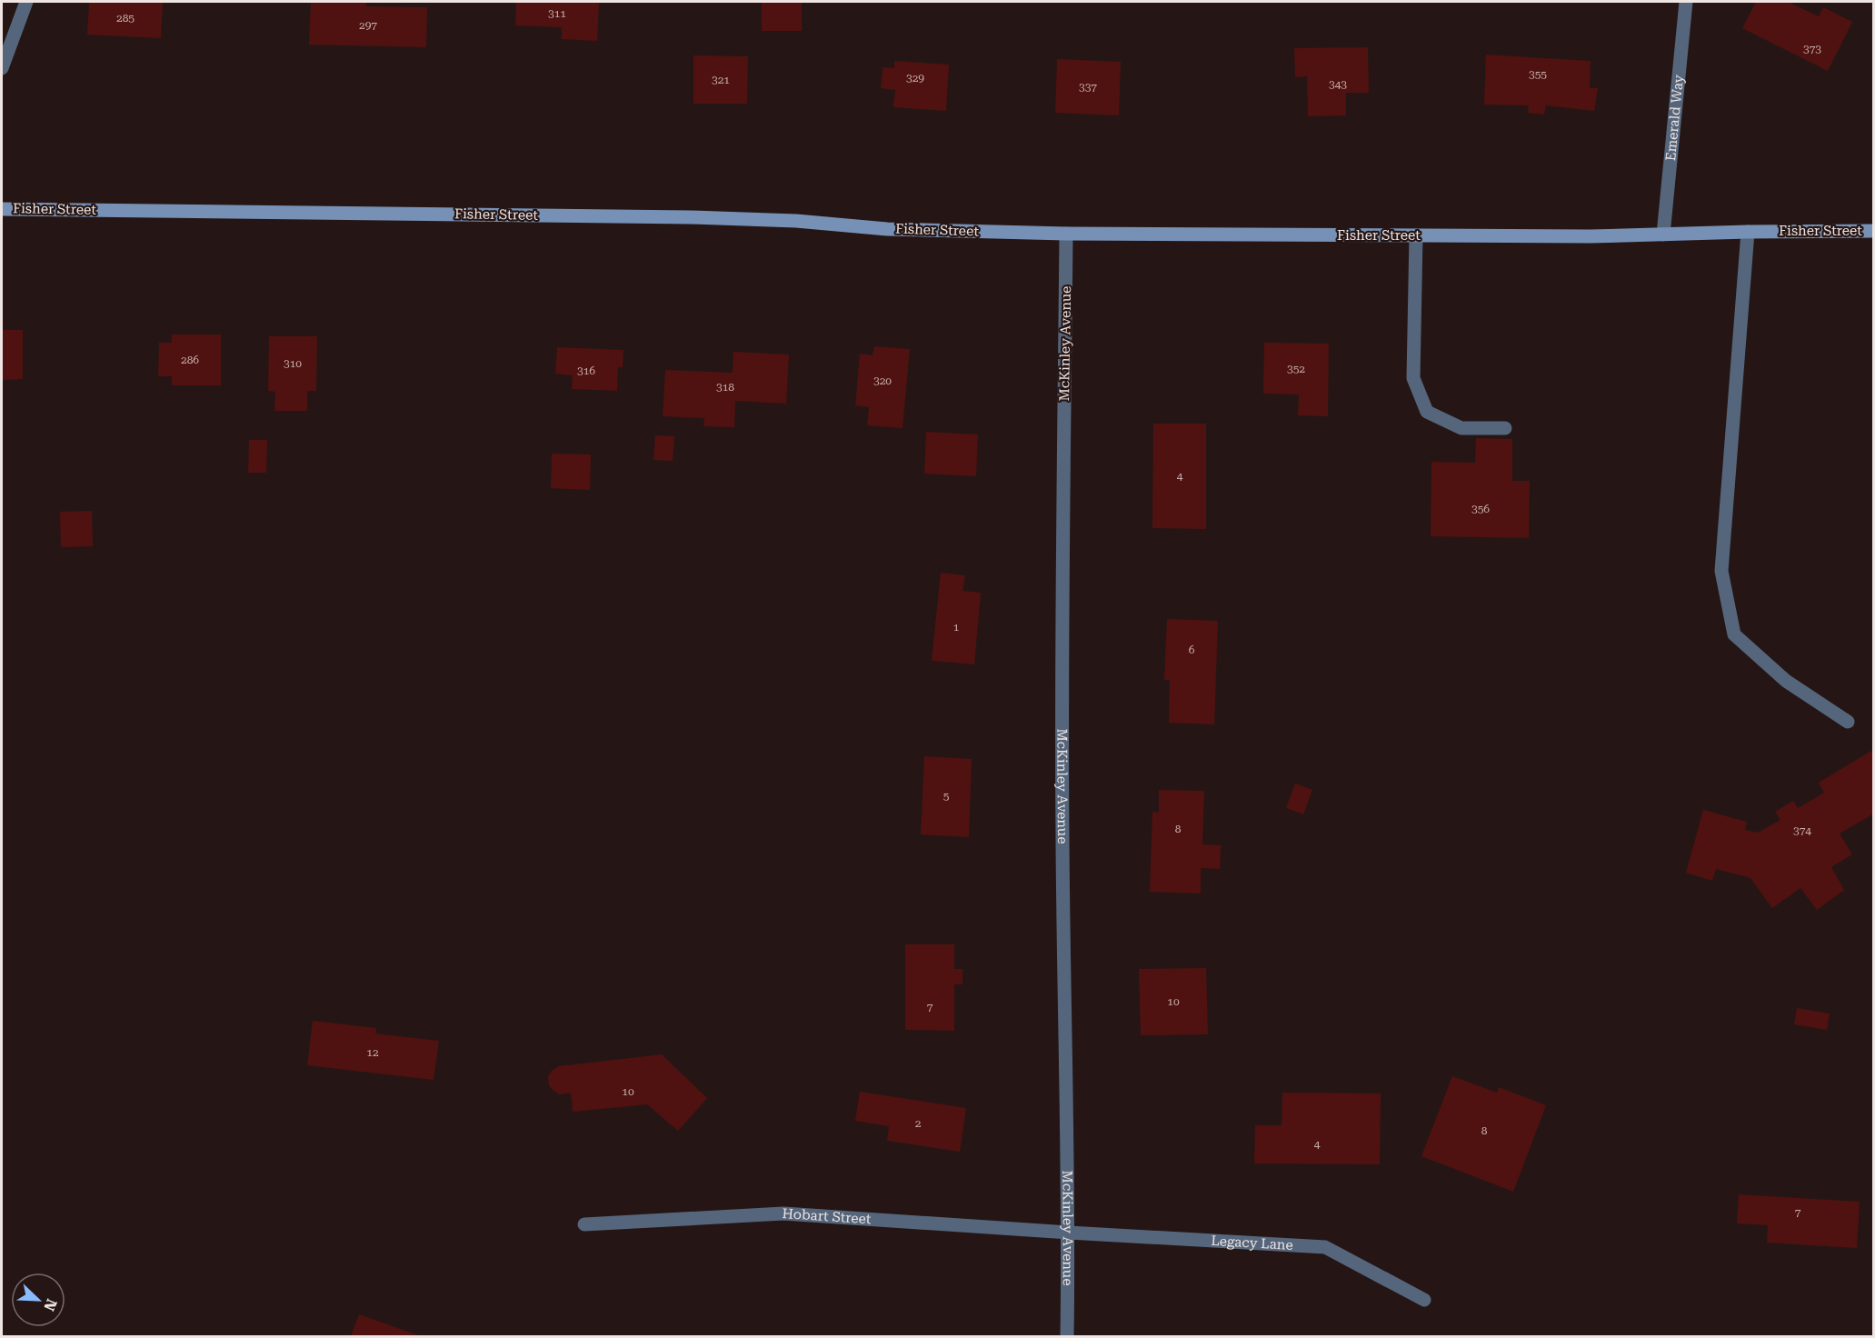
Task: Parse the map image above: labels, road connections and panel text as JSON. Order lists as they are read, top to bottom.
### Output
{
  "streets": {
    "main road": ["Fisher Street"],
    "street": [
      "Emerald Way",
      "McKinley Avenue",
      "Hobart Street",
      "Legacy Lane"
    ]
  },
  "crossings": [
    ["Emerald Way", "Fisher Street"],
    ["Fisher Street", "McKinley Avenue"],
    ["McKinley Avenue", "Hobart Street"],
    ["McKinley Avenue", "Legacy Lane"],
    ["Hobart Street", "Legacy Lane"]
  ],
  "house_numbers": [
    "311",
    "285",
    "297",
    "373",
    "355",
    "329",
    "321",
    "343",
    "337",
    "286",
    "310",
    "352",
    "316",
    "320",
    "318",
    "4",
    "356",
    "1",
    "6",
    "5",
    "8",
    "374",
    "10",
    "7",
    "12",
    "10",
    "2",
    "8",
    "4",
    "7"
  ],
  "north": "bottom right"
}
